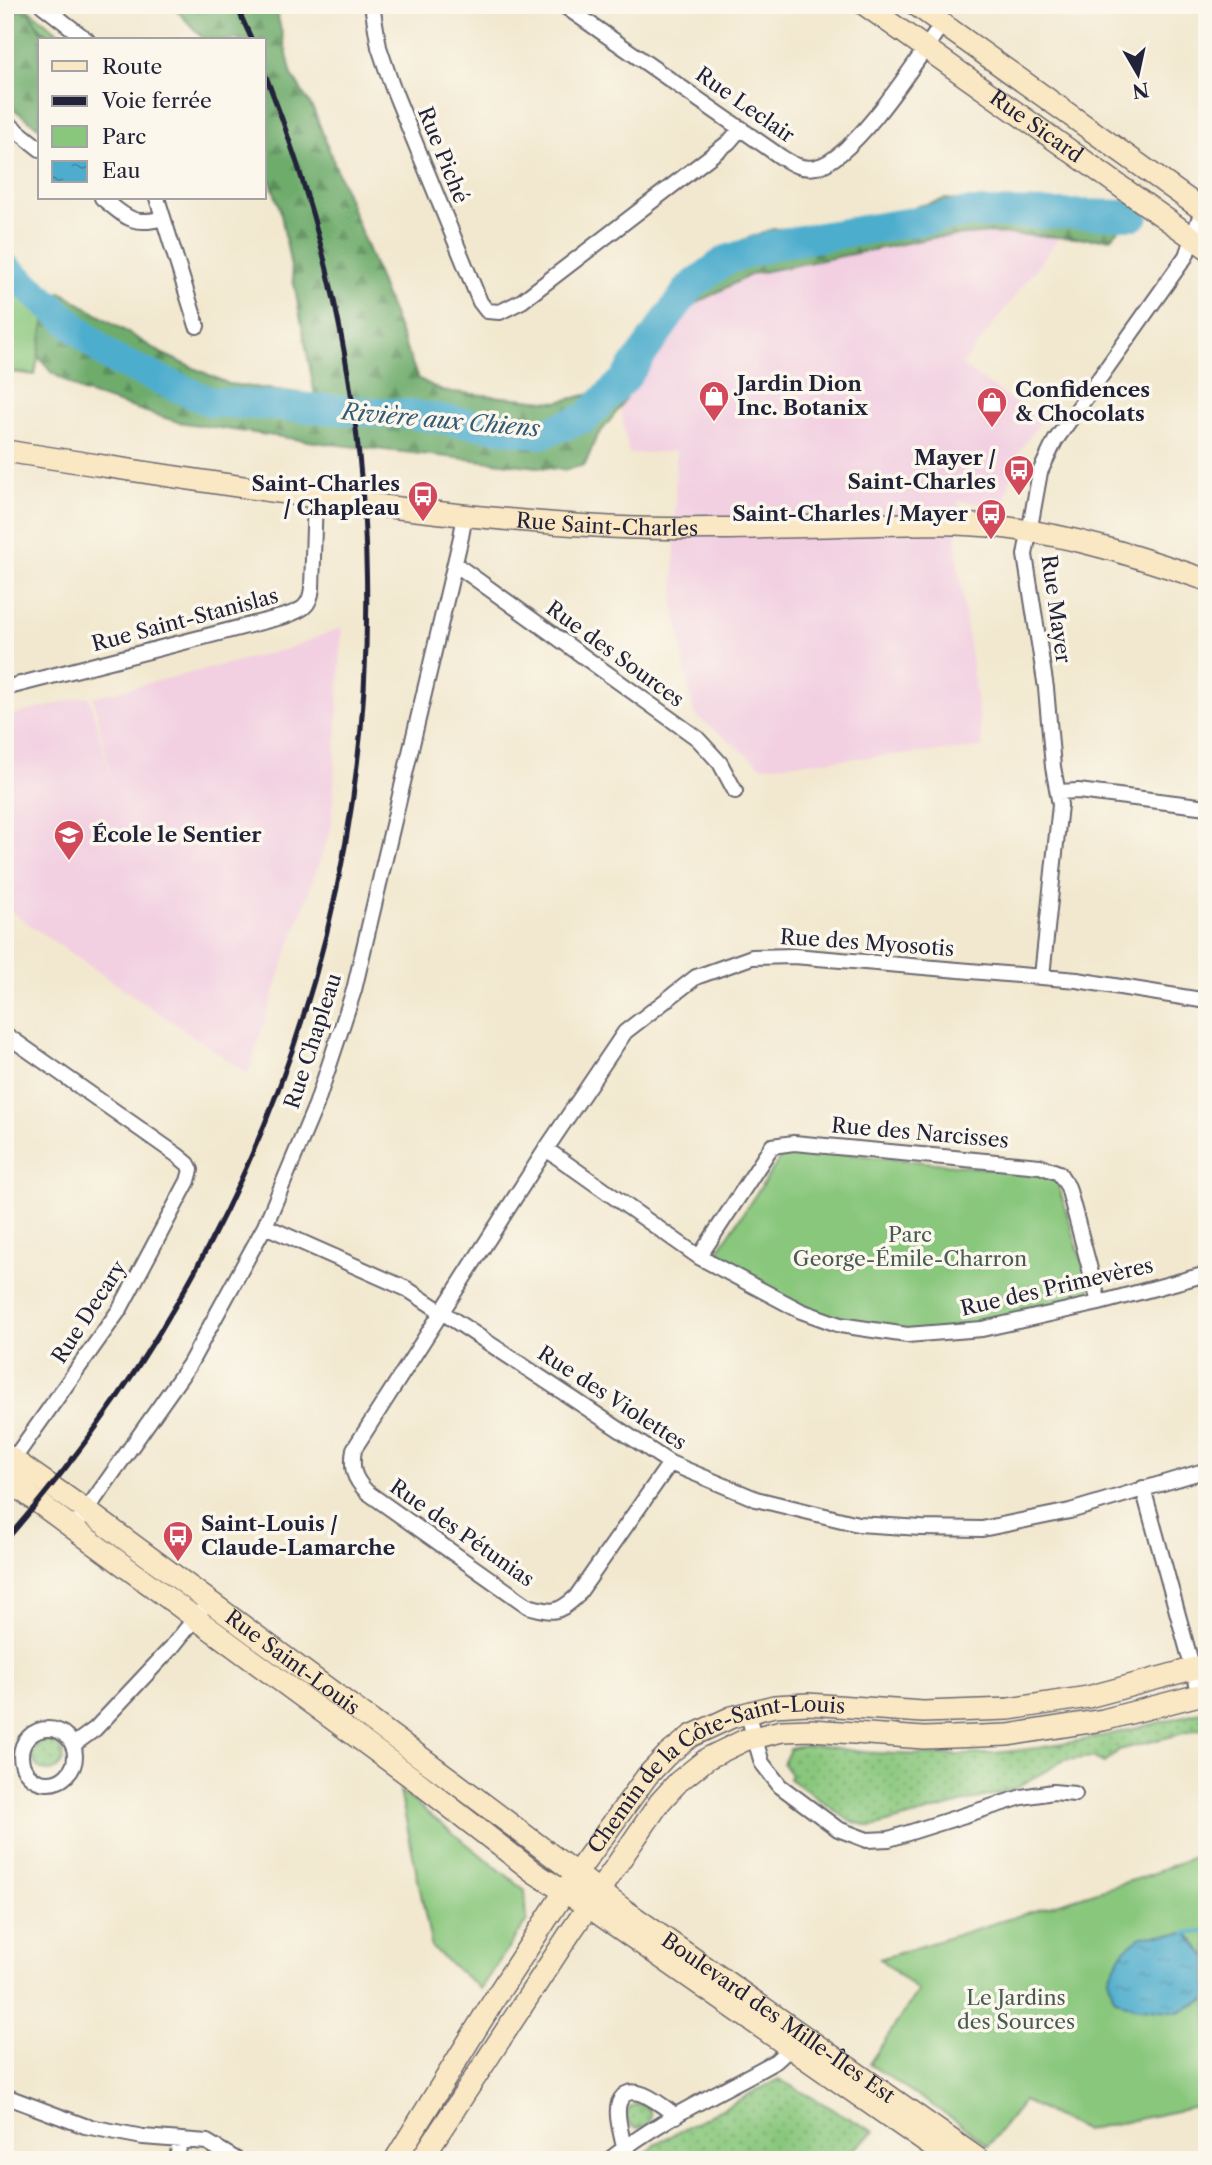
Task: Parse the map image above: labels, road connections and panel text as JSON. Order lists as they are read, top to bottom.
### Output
{
  "streets": {
    "street": [
      "Rue Leclair",
      "Rue Sicard",
      "Rue Piché",
      "Rue Saint-Charles",
      "Rue Mayer",
      "Rue Saint-Stanislas",
      "Rue des Sources",
      "Rue des Myosotis",
      "Rue Chapleau",
      "Rue des Narcisses",
      "Rue des Primevères",
      "Rue Decary",
      "Rue des Violettes",
      "Rue des Pétunias",
      "Rue Saint-Louis",
      "Chemin de la Côte-Saint-Louis",
      "Boulevard des Mille-Îles Est"
    ]
  },
  "crossings": [
    ["Rue Leclair", "Rue Sicard"],
    ["Rue Leclair", "Rue Piché"],
    ["Rue Sicard", "Rue Mayer"],
    ["Rue Saint-Charles", "Rue Mayer"],
    ["Rue Saint-Charles", "Rue Saint-Stanislas"],
    ["Rue Saint-Charles", "Rue Chapleau"],
    ["Rue Mayer", "Rue des Myosotis"],
    ["Rue des Sources", "Rue Chapleau"],
    ["Rue des Myosotis", "Rue des Primevères"],
    ["Rue des Myosotis", "Rue des Violettes"],
    ["Rue des Myosotis", "Rue des Pétunias"],
    ["Rue Chapleau", "Rue des Violettes"],
    ["Rue Chapleau", "Rue Saint-Louis"],
    ["Rue des Narcisses", "Rue des Primevères"],
    ["Rue Decary", "Rue Saint-Louis"],
    ["Rue des Violettes", "Rue des Pétunias"],
    ["Rue Saint-Louis", "Chemin de la Côte-Saint-Louis"],
    ["Rue Saint-Louis", "Boulevard des Mille-Îles Est"],
    ["Chemin de la Côte-Saint-Louis", "Boulevard des Mille-Îles Est"]
  ],
  "water": ["Rivière aux Chiens"],
  "parks": ["Parc George-Émile-Charron", "Le Jardins des Sources"],
  "places": {
    "shop": ["Jardin Dion Inc. Botanix", "Confidences & Chocolats"],
    "bus stop": [
      "Mayer / Saint-Charles",
      "Saint-Charles / Chapleau",
      "Saint-Charles / Mayer",
      "Saint-Louis / Claude-Lamarche"
    ],
    "school or university": ["École le Sentier"]
  },
  "legend": [
    "Route",
    "Voie ferrée",
    "Parc",
    "Eau"
  ],
  "north": "bottom"
}
